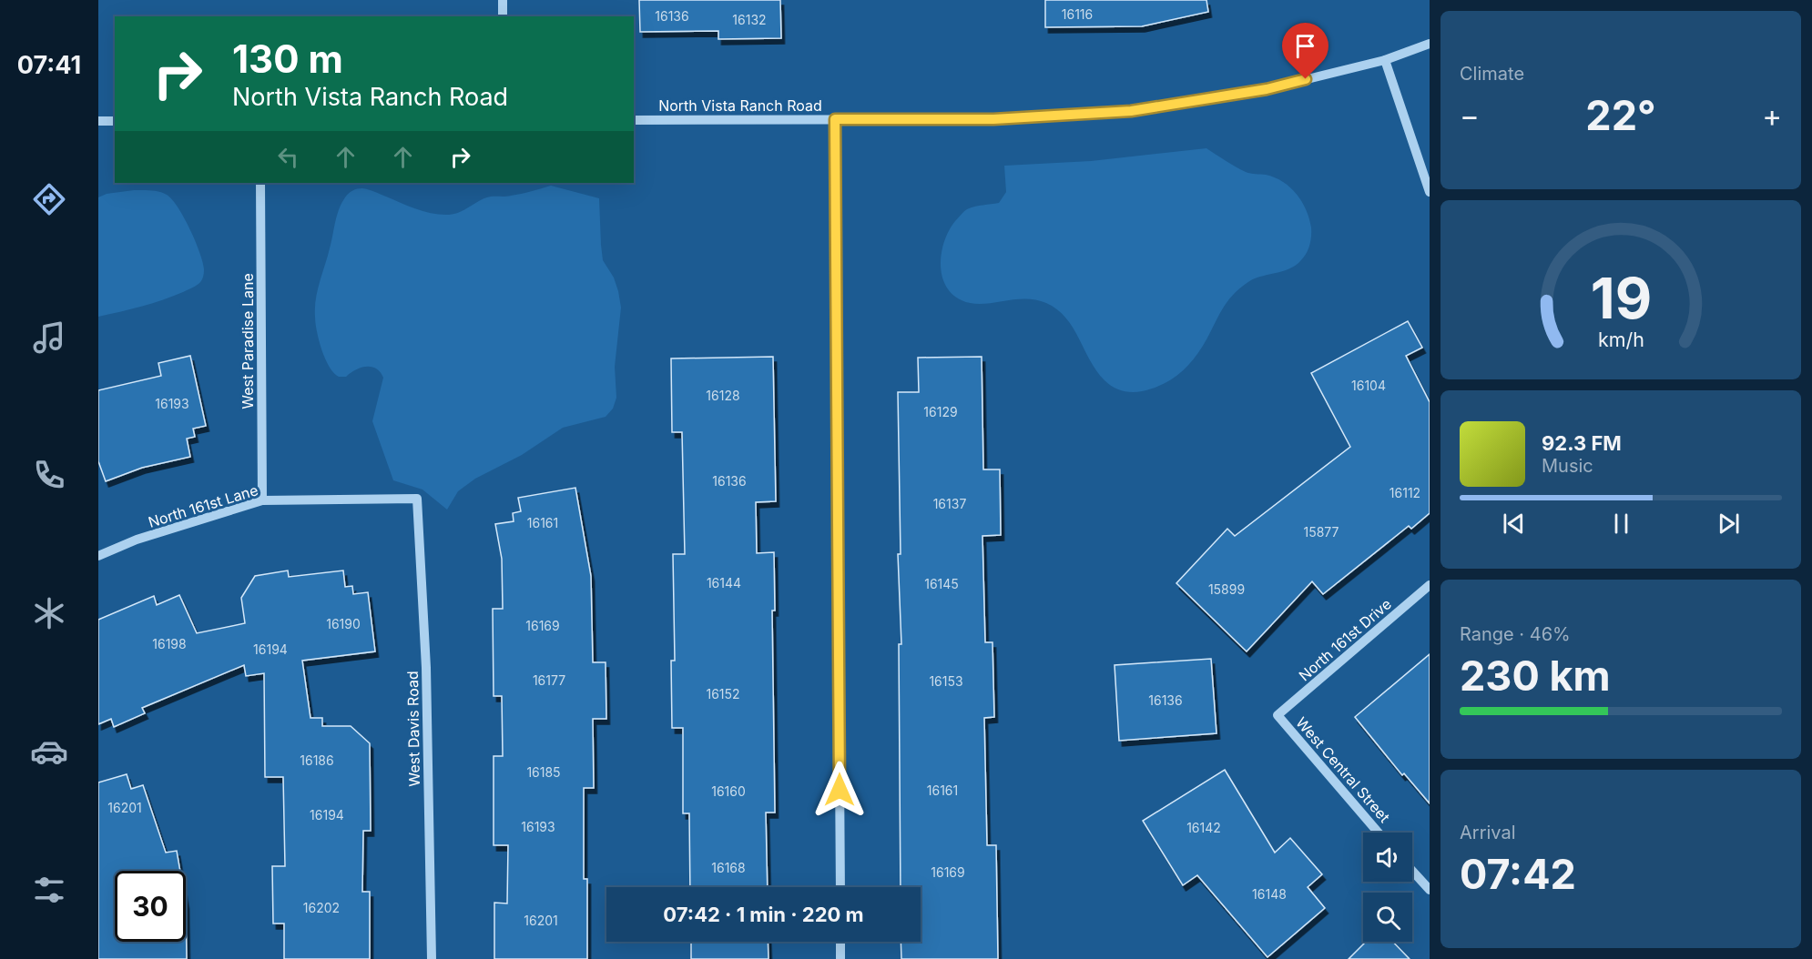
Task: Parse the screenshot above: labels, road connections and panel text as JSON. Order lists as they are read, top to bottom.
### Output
{
  "streets": {
    "street": [
      "North Vista Ranch Road",
      "West Paradise Lane",
      "North 161st Lane",
      "North 161st Drive",
      "West Davis Road",
      "West Central Street"
    ]
  },
  "crossings": [
    ["West Paradise Lane", "North 161st Lane"],
    ["North 161st Lane", "West Davis Road"],
    ["North 161st Drive", "West Central Street"]
  ],
  "house_numbers": [
    "16116",
    "16136",
    "16132",
    "16104",
    "16128",
    "16193",
    "16129",
    "16136",
    "16112",
    "16137",
    "16161",
    "15877",
    "16144",
    "16145",
    "15899",
    "16190",
    "16169",
    "16198",
    "16194",
    "16177",
    "16153",
    "16152",
    "16136",
    "16186",
    "16185",
    "16161",
    "16160",
    "16201",
    "16194",
    "16193",
    "16142",
    "16168",
    "16169",
    "16148",
    "16202",
    "16201"
  ],
  "page": {
    "tabs": "07:41",
    "tile": [
      "Climate",
      ["Range · 46%", "230 km"],
      ["Arrival", "07:42"]
    ],
    "turn": ["130 m", "North Vista Ranch Road"],
    "heat": ["−", "22°", "+"],
    "song": ["92.3 FM", "Music"],
    "limit": "30",
    "trip": "07:42 · 1 min · 220 m",
    "gauge": ["19", "km/h"]
  }
}
